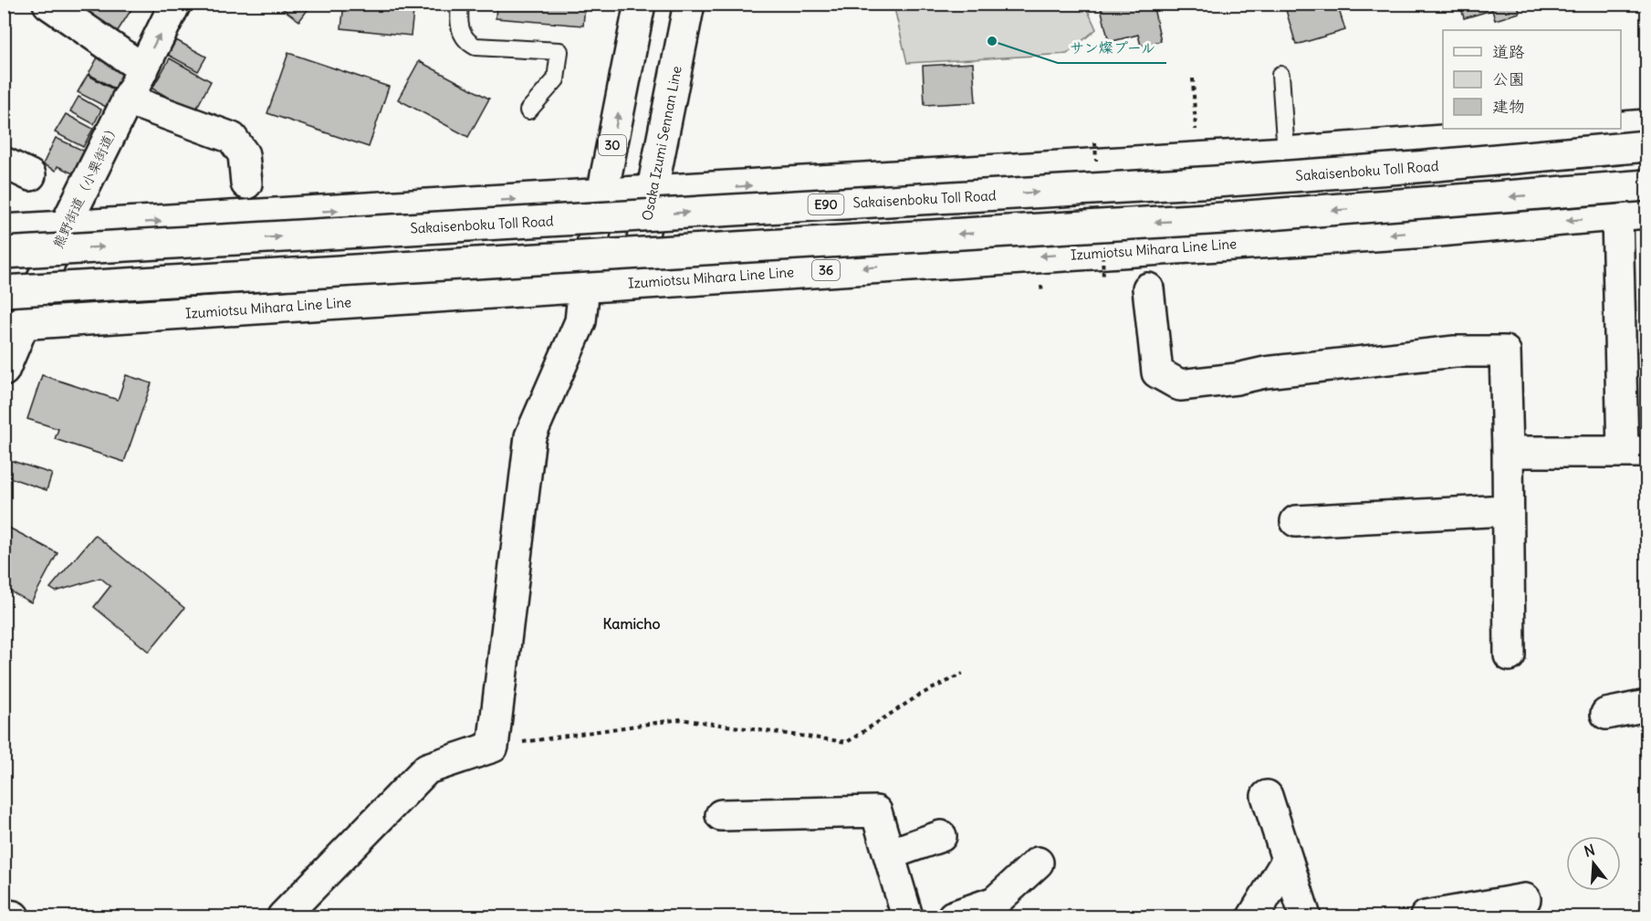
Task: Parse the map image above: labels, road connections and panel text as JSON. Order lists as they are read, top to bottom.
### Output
{
  "streets": {
    "main road": [
      "Osaka Izumi Sennan Line",
      "30",
      "Sakaisenboku Toll Road",
      "熊野街道（小栗街道）",
      "E90",
      "Izumiotsu Mihara Line Line",
      "36"
    ]
  },
  "crossings": [
    ["Osaka Izumi Sennan Line", "Izumiotsu Mihara Line Line"],
    ["30", "Izumiotsu Mihara Line Line"],
    ["熊野街道（小栗街道）", "Izumiotsu Mihara Line Line"]
  ],
  "districts": ["Kamicho"],
  "places": ["サン燦プール"],
  "legend": ["道路", "公園", "建物"],
  "north": "top"
}
